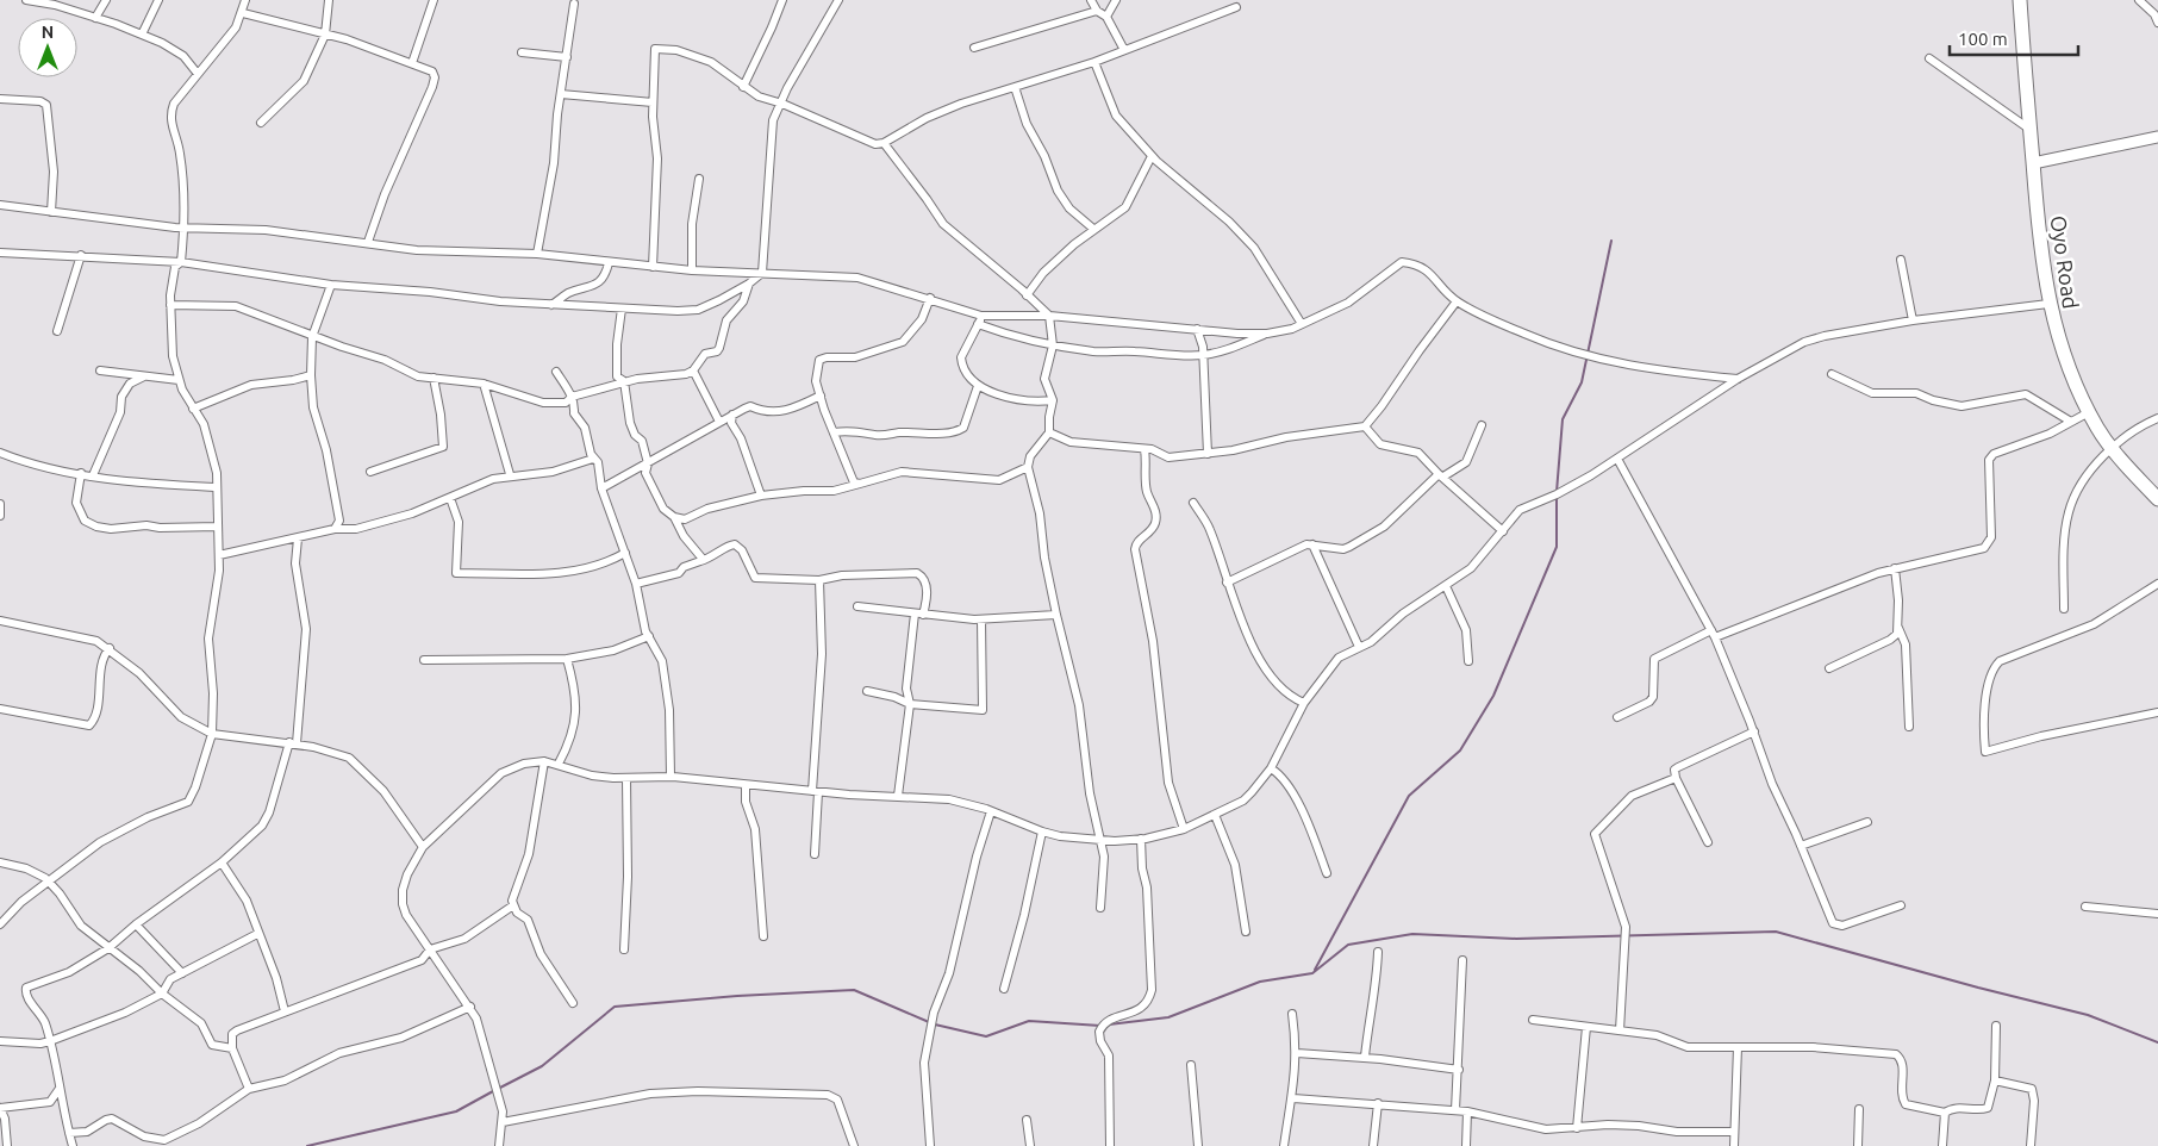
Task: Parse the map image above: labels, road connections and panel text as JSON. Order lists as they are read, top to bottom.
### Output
{
  "streets": {
    "highway": ["Oyo Road"]
  },
  "scale_bar": "100 m",
  "north": "top"
}
